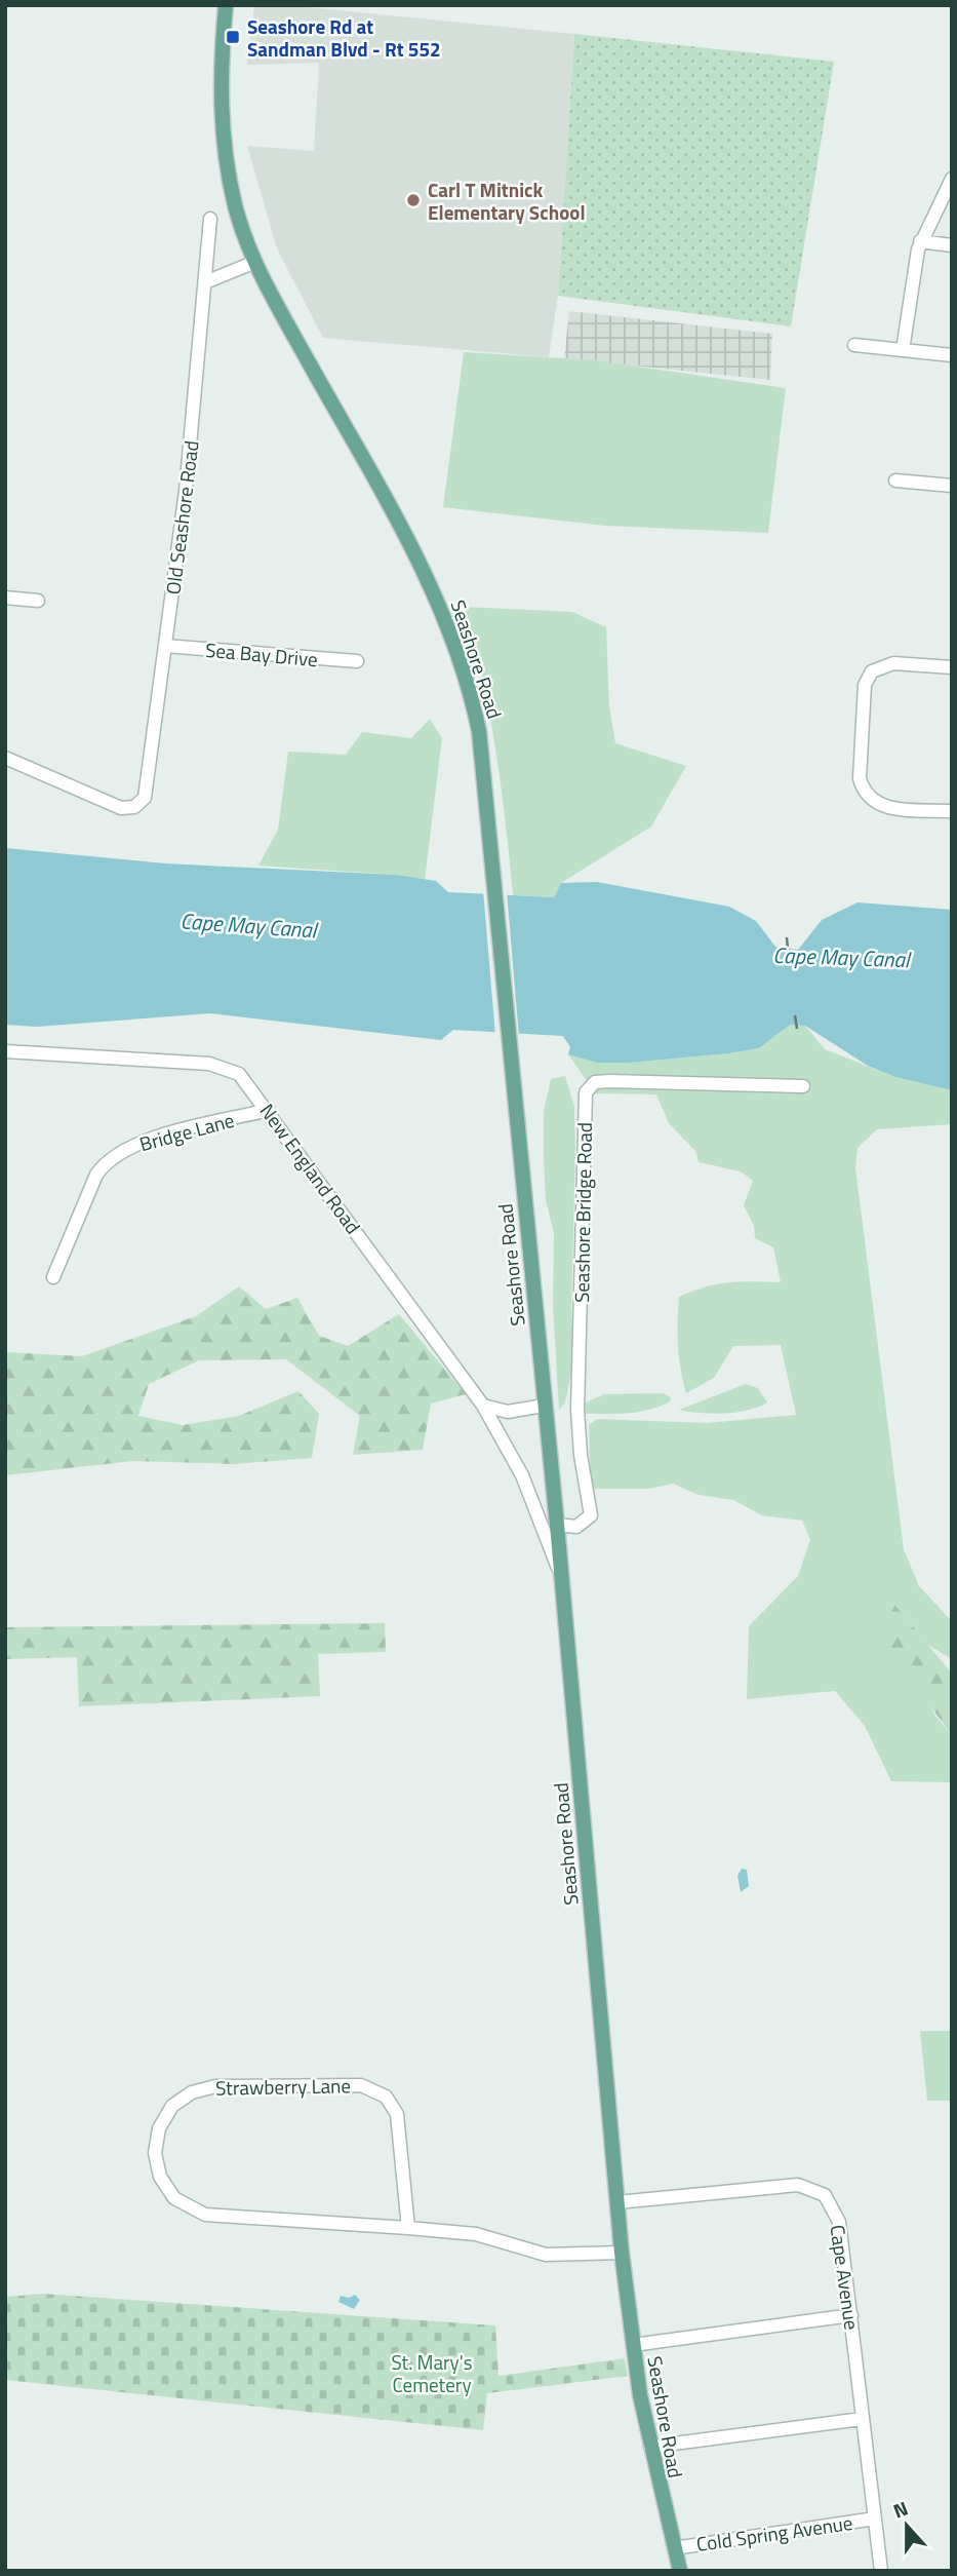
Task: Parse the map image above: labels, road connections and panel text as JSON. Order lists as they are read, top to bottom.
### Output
{
  "streets": {
    "main road": ["Seashore Road"],
    "street": [
      "Old Seashore Road",
      "Sea Bay Drive",
      "Bridge Lane",
      "New England Road",
      "Seashore Bridge Road",
      "Strawberry Lane",
      "Cape Avenue",
      "Cold Spring Avenue"
    ]
  },
  "crossings": [
    ["Old Seashore Road", "Sea Bay Drive"],
    ["Seashore Road", "New England Road"],
    ["Seashore Road", "Seashore Bridge Road"],
    ["Seashore Road", "Strawberry Lane"],
    ["Seashore Road", "Cape Avenue"],
    ["Seashore Road", "Cold Spring Avenue"],
    ["Bridge Lane", "New England Road"],
    ["Cape Avenue", "Cold Spring Avenue"]
  ],
  "water": ["Cape May Canal"],
  "parks": ["St. Mary's Cemetery"],
  "places": {
    "transit": ["Seashore Rd at Sandman Blvd - Rt 552"],
    "other": ["Carl T Mitnick Elementary School"]
  },
  "north": "top"
}
